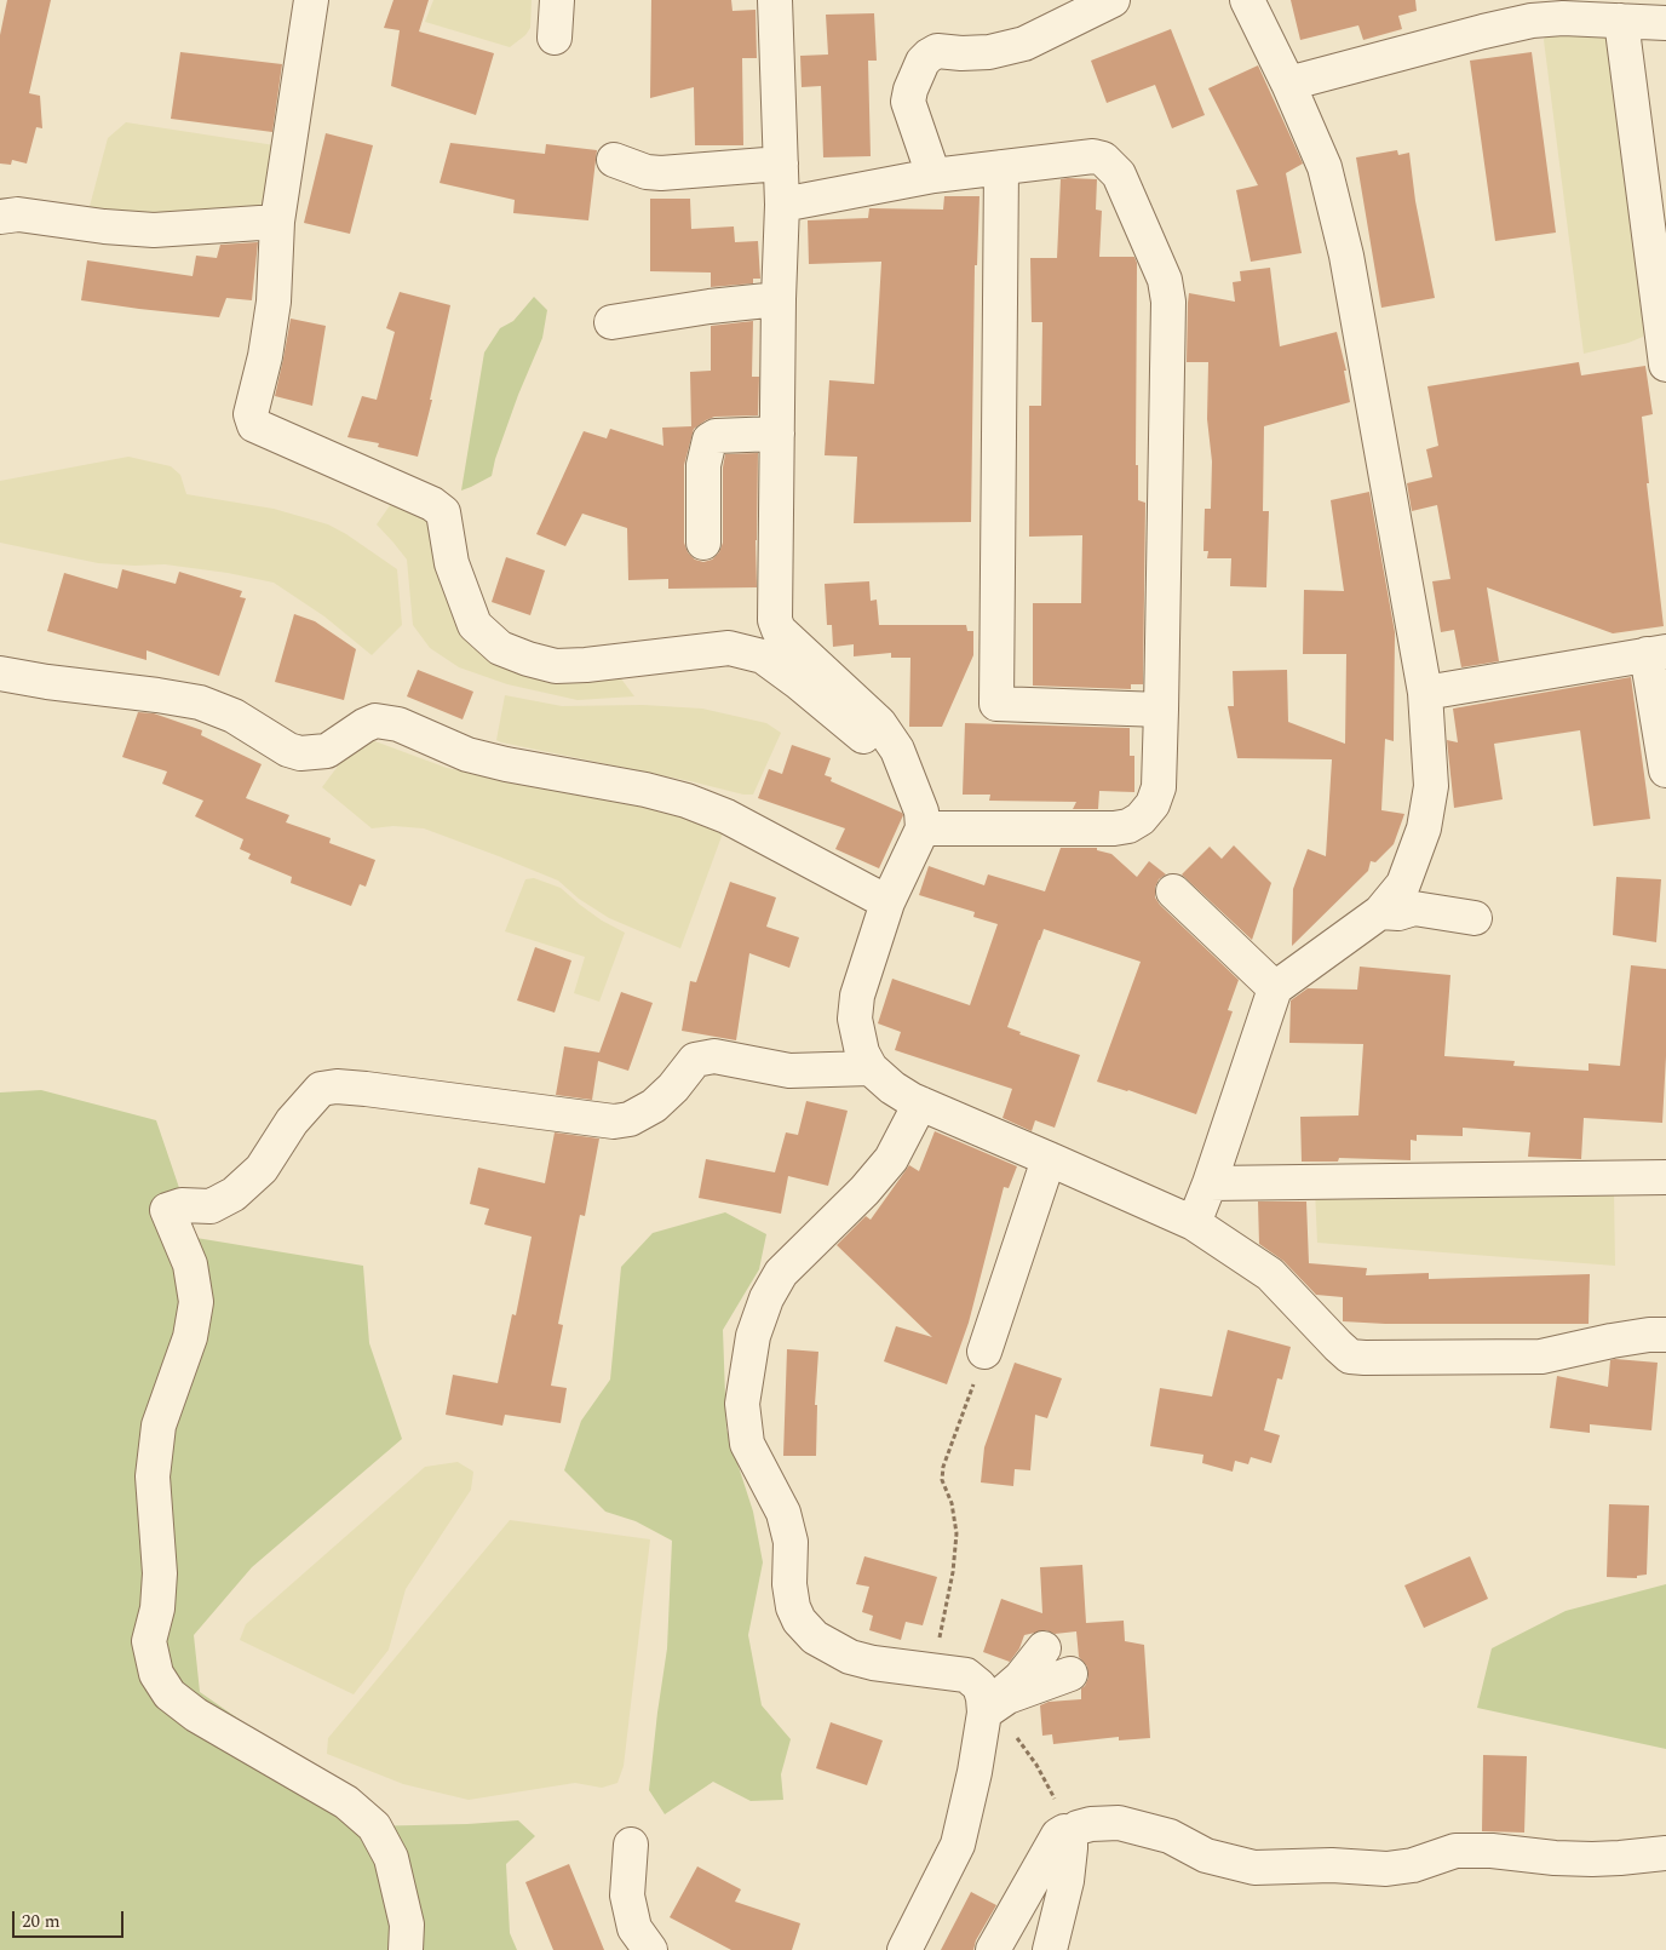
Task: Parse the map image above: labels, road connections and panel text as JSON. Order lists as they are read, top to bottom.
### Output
{
  "scale_bar": "20 m"
}
